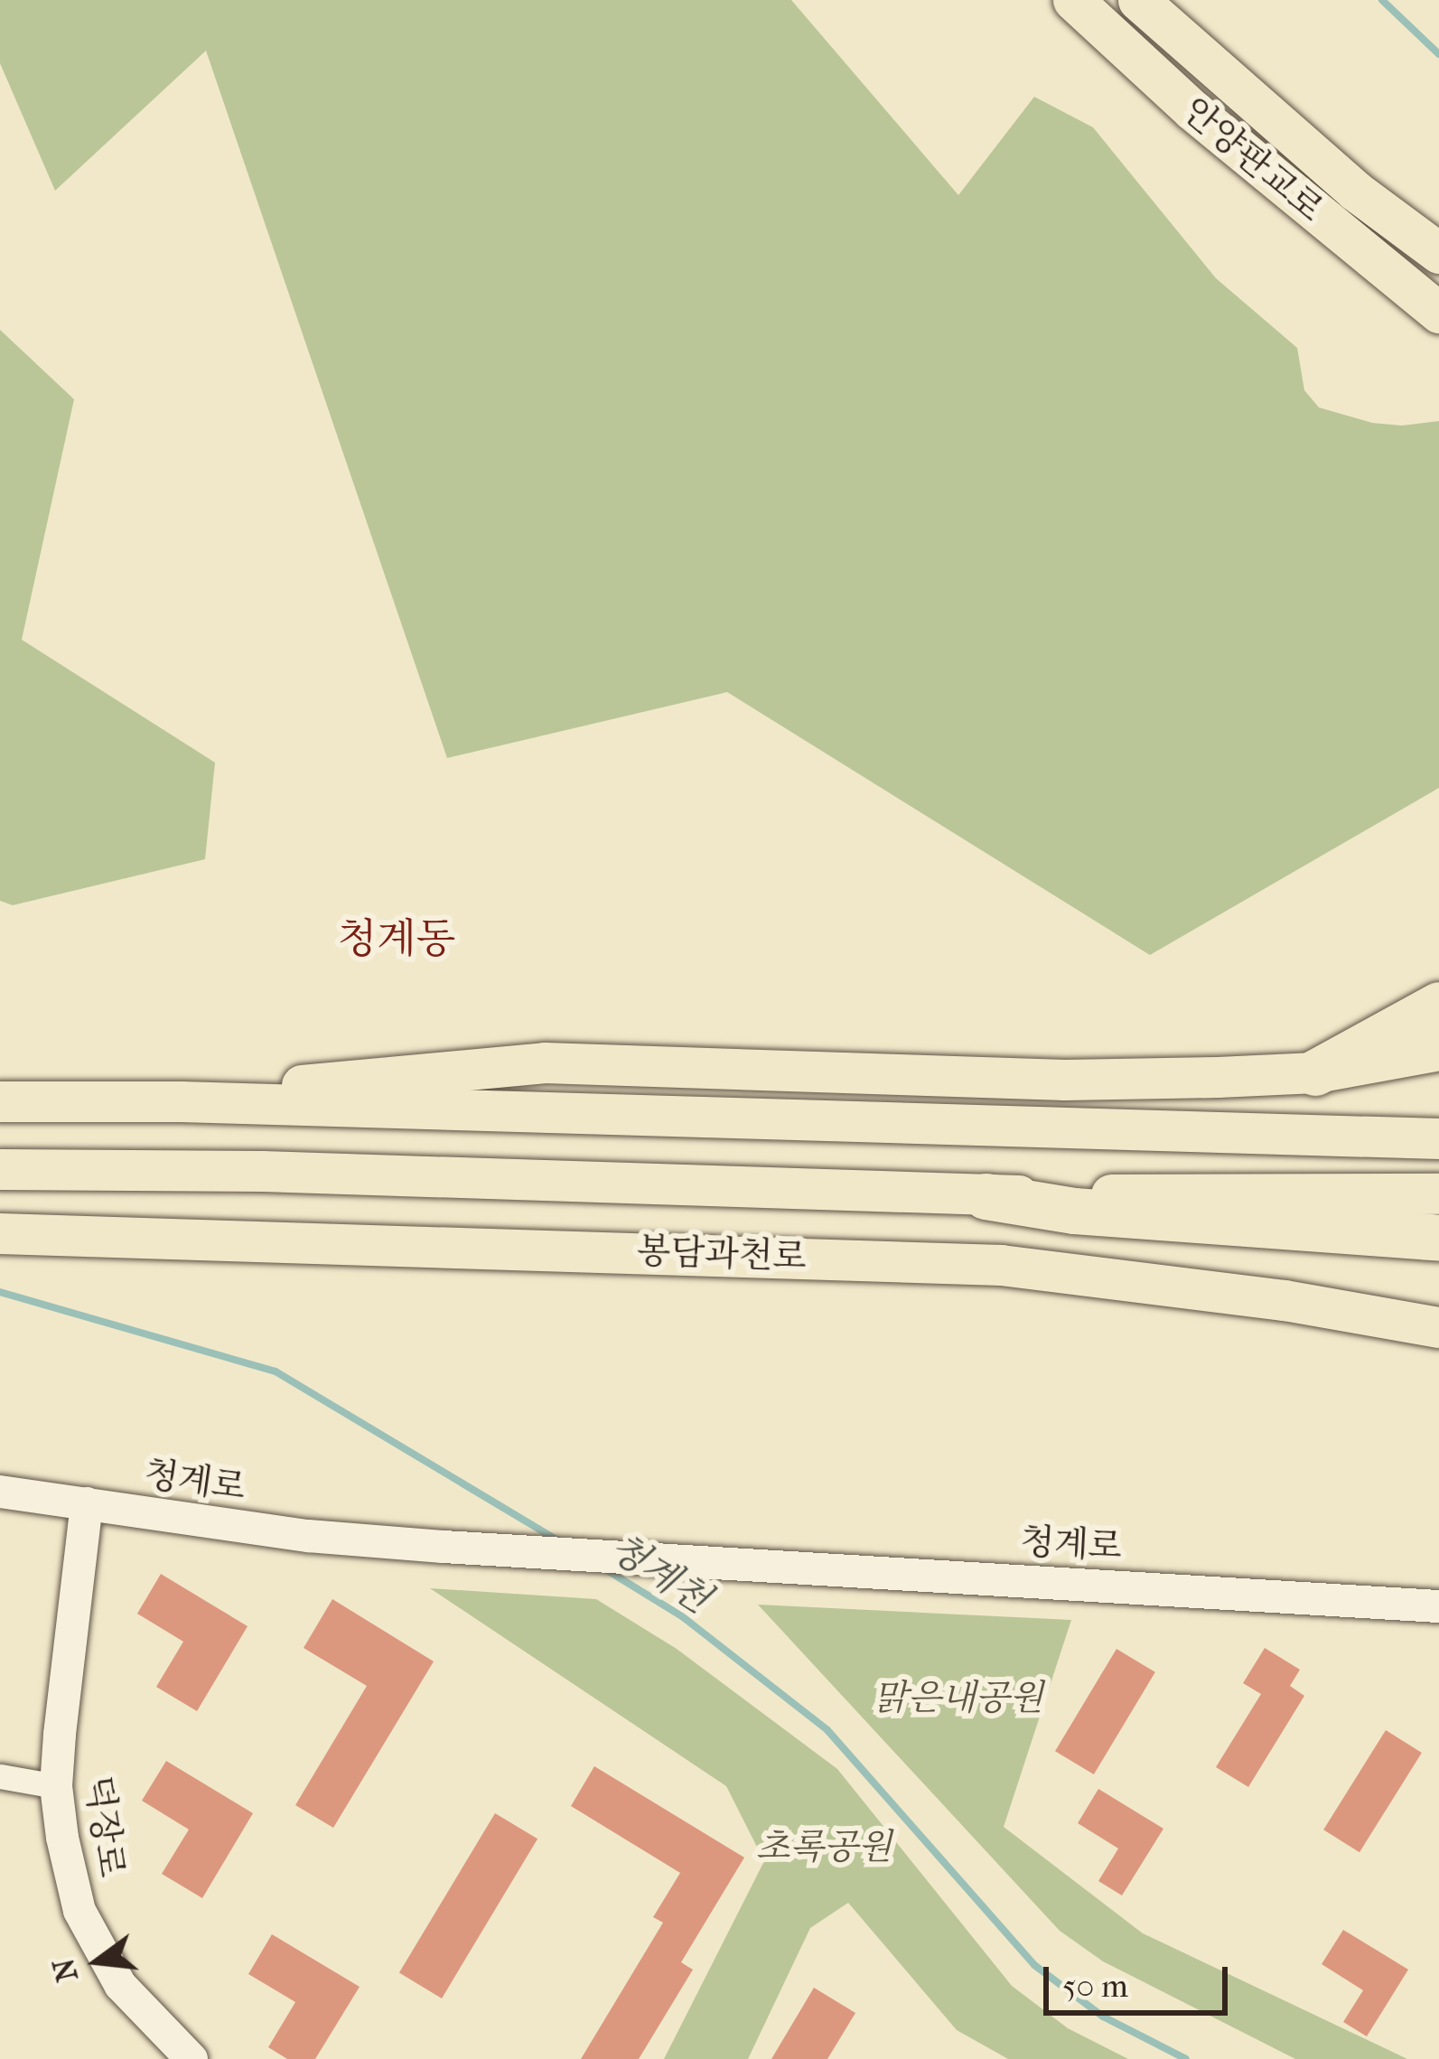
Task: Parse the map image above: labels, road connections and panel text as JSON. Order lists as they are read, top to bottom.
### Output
{
  "streets": {
    "main road": ["안양판교로", "봉담과천로"],
    "street": ["청계로", "덕장로"]
  },
  "crossings": [
    ["청계로", "덕장로"]
  ],
  "districts": ["청계동"],
  "water": ["청계천"],
  "parks": ["맑은내공원", "초록공원"],
  "scale_bar": "50 m",
  "north": "left"
}
